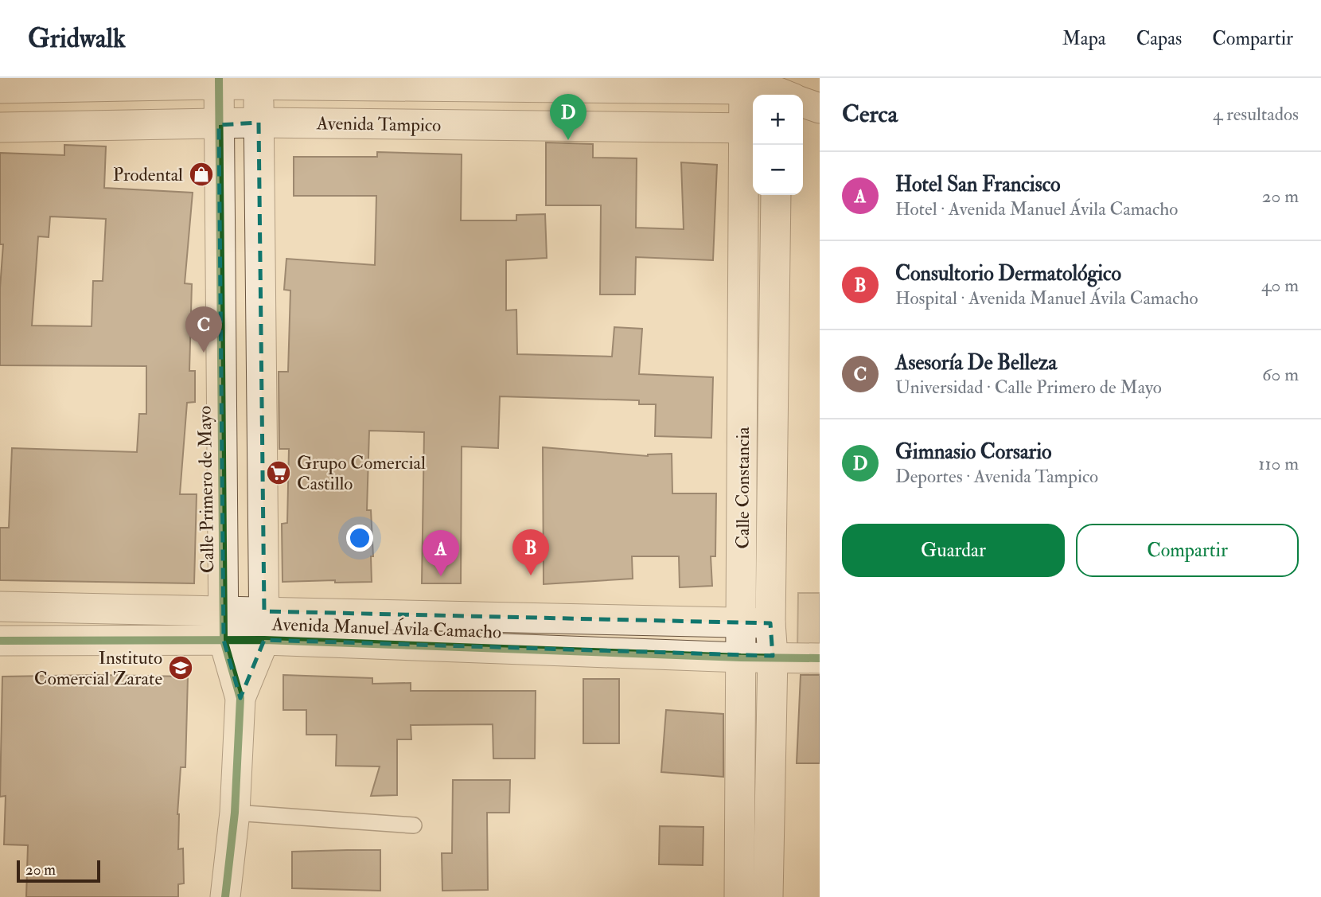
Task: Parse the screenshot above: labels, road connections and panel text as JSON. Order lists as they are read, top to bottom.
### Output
{
  "streets": {
    "street": [
      "Avenida Tampico",
      "Calle Constancia",
      "Calle Primero de Mayo",
      "Avenida Manuel Ávila Camacho"
    ]
  },
  "crossings": [
    ["Avenida Tampico", "Calle Constancia"],
    ["Avenida Tampico", "Calle Primero de Mayo"],
    ["Calle Constancia", "Avenida Manuel Ávila Camacho"],
    ["Calle Primero de Mayo", "Avenida Manuel Ávila Camacho"]
  ],
  "places": {
    "shop": ["Prodental"],
    "supermarket": ["Grupo Comercial Castillo"],
    "school or university": ["Instituto Comercial Zarate"]
  },
  "scale_bar": "20 m",
  "page": {
    "header": "Gridwalk",
    "nav": ["Mapa", "Capas", "Compartir"],
    "heading": ["Cerca", "4 resultados"],
    "pins": [
      "D",
      "C",
      "B",
      "A"
    ],
    "map_buttons": ["+", "−"],
    "list": [
      {
        "mark": "A",
        "name": "Hotel San Francisco",
        "note": "Hotel · Avenida Manuel Ávila Camacho",
        "value": "20 m"
      },
      {
        "mark": "B",
        "name": "Consultorio Dermatológico",
        "note": "Hospital · Avenida Manuel Ávila Camacho",
        "value": "40 m"
      },
      {
        "mark": "C",
        "name": "Asesoría De Belleza",
        "note": "Universidad · Calle Primero de Mayo",
        "value": "60 m"
      },
      {
        "mark": "D",
        "name": "Gimnasio Corsario",
        "note": "Deportes · Avenida Tampico",
        "value": "110 m"
      }
    ],
    "buttons": ["Guardar", "Compartir"],
    "scale": "20 m"
  }
}
